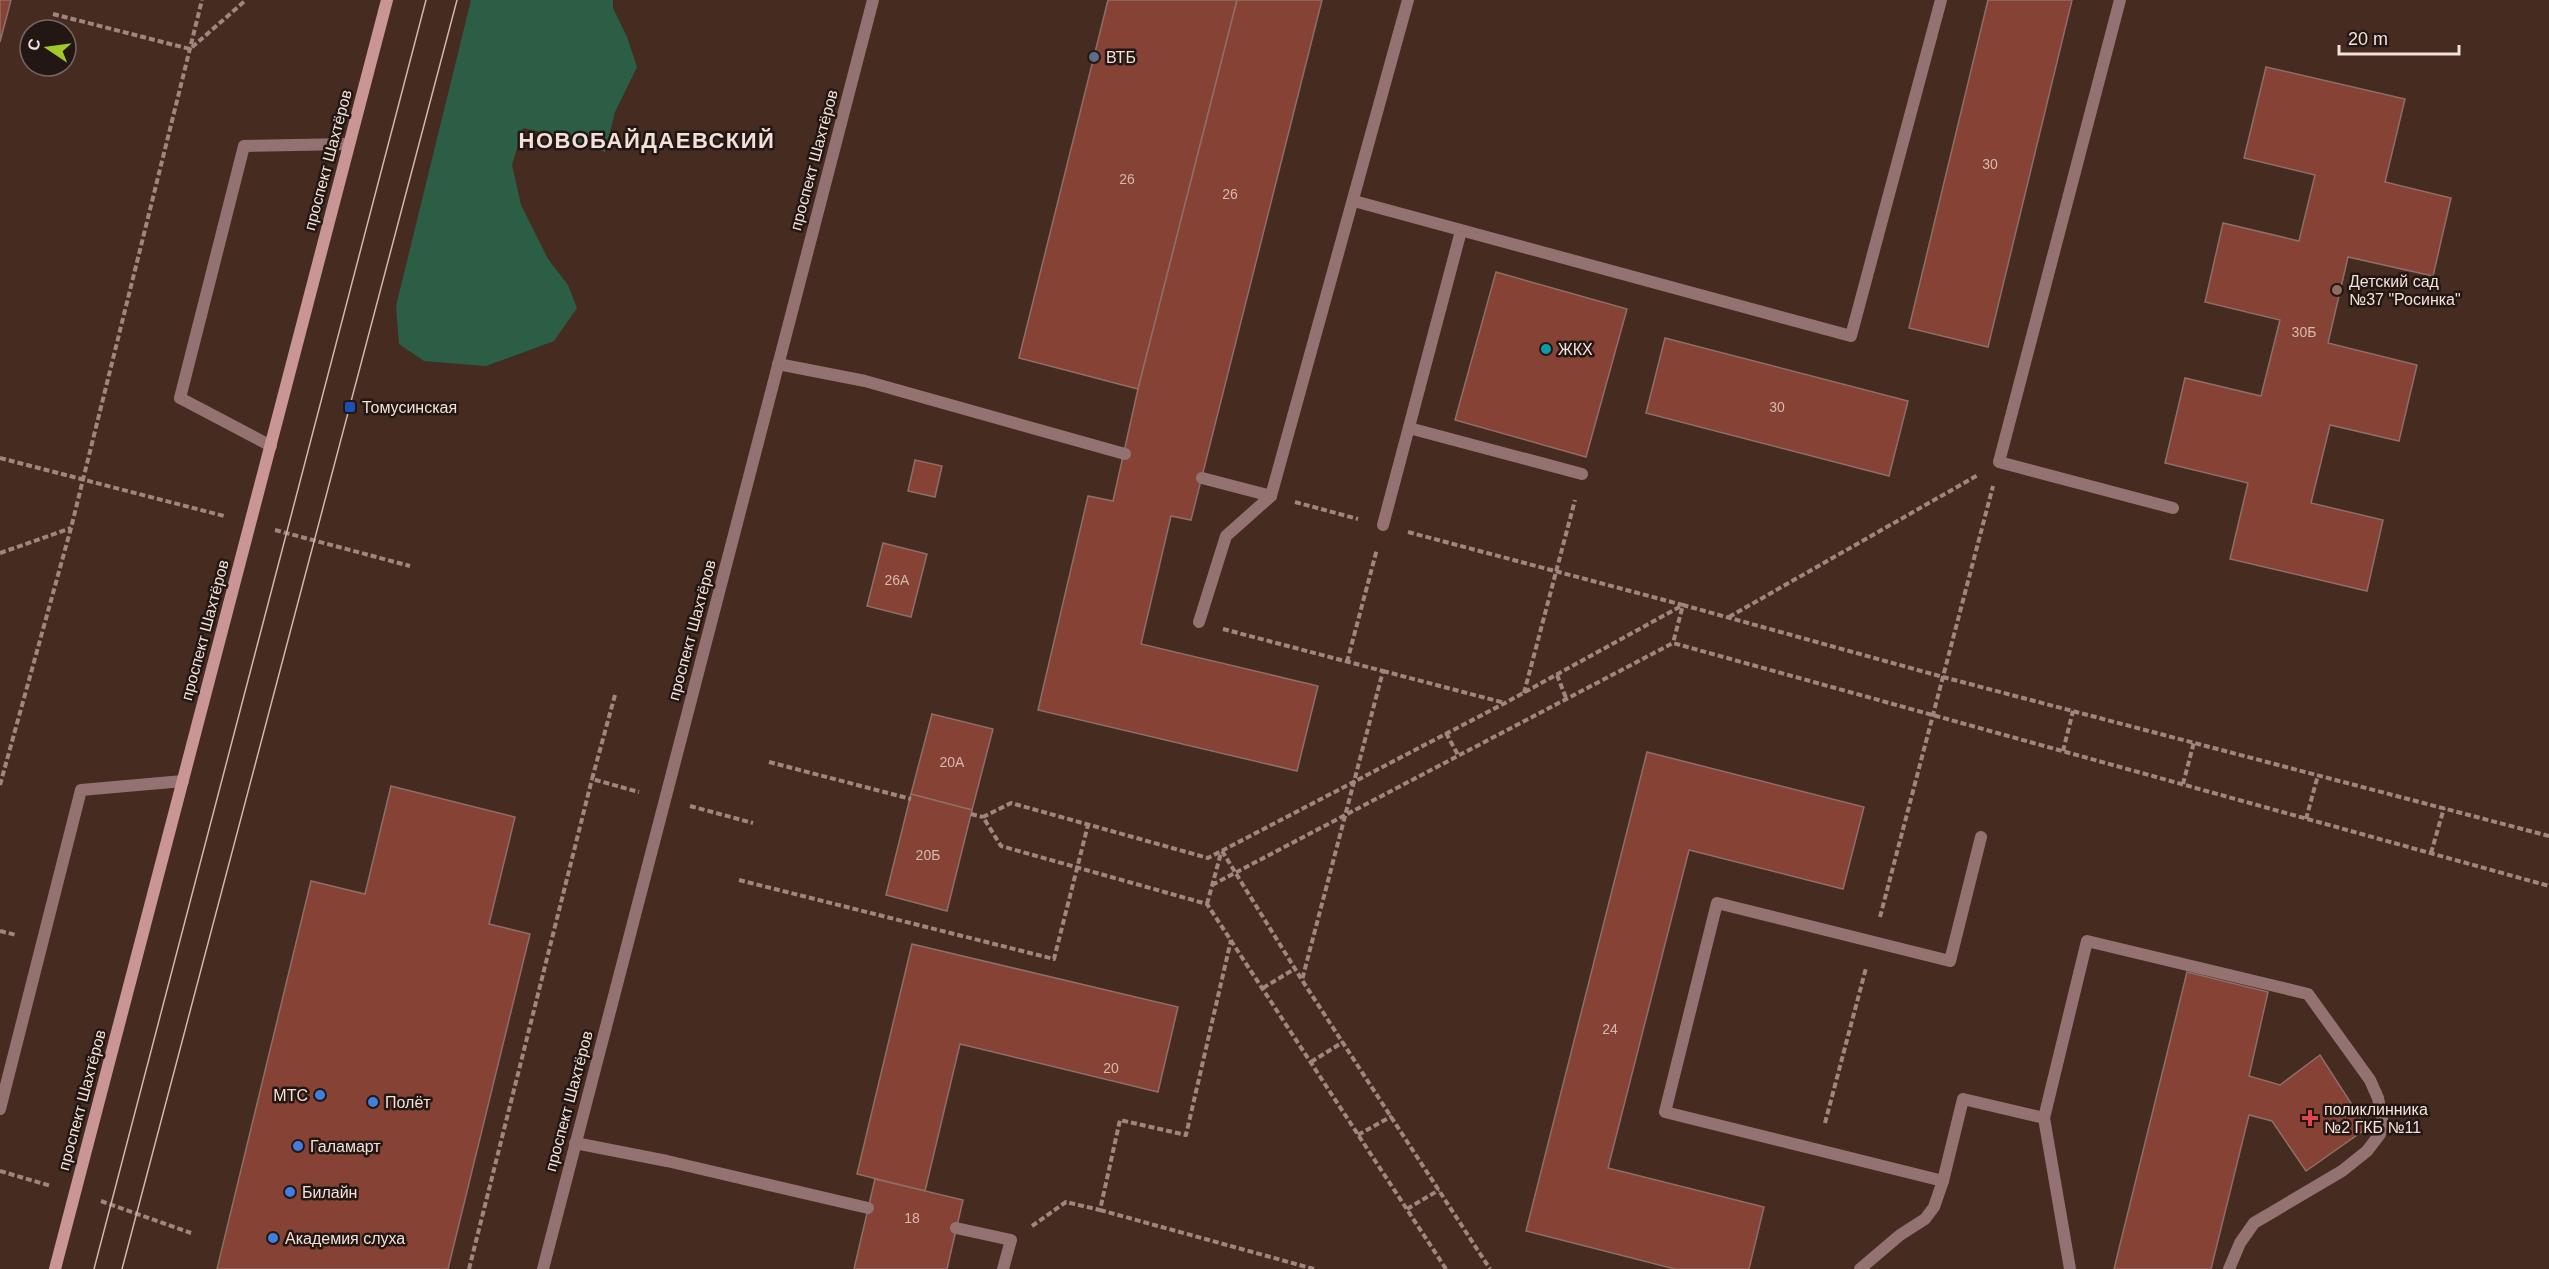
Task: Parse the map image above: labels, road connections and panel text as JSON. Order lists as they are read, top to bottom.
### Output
{
  "streets": {
    "main road": ["проспект Шахтёров"]
  },
  "districts": ["НОВОБАЙДАЕВСКИЙ"],
  "places": {
    "other": [
      "ВТБ",
      "Детский сад №37 \"Росинка\"",
      "ЖКХ",
      "МТС",
      "Полёт",
      "Галамарт",
      "Билайн",
      "Академия слуха"
    ],
    "transit": ["Томусинская"],
    "health": ["поликлинника №2 ГКБ №11"]
  },
  "house_numbers": [
    "30",
    "26",
    "26",
    "30Б",
    "30",
    "26А",
    "20А",
    "20Б",
    "24",
    "20",
    "18"
  ],
  "scale_bar": "20 m",
  "north": "left"
}
